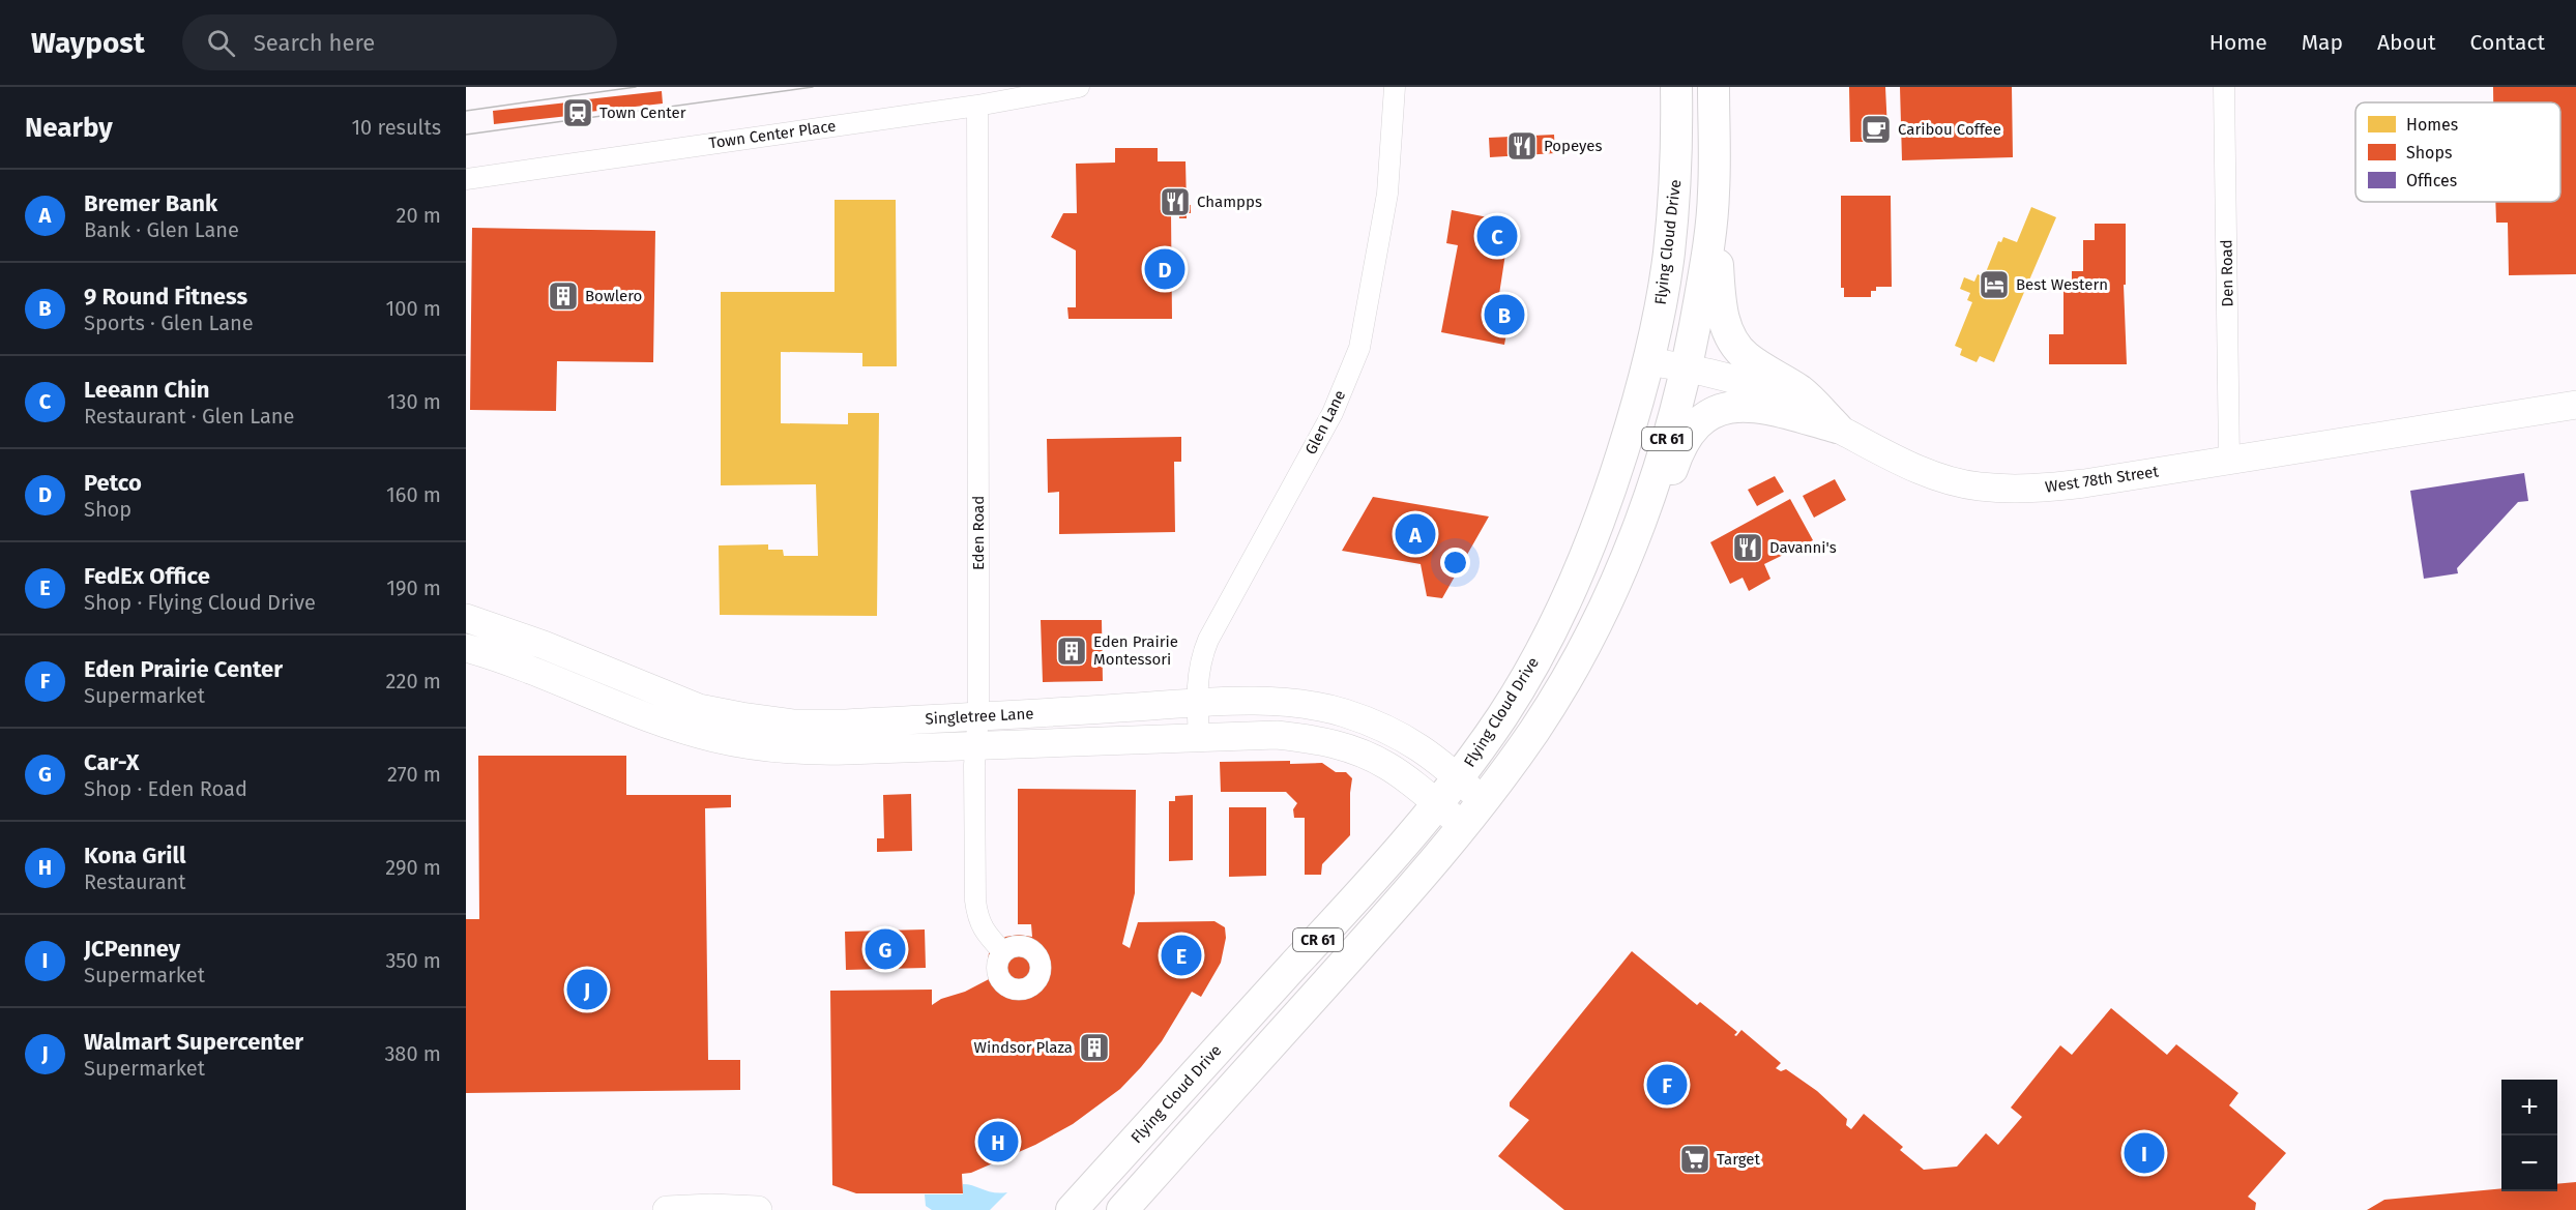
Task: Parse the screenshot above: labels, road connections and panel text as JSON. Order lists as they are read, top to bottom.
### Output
{
  "streets": {
    "main road": ["Flying Cloud Drive", "CR 61"],
    "street": [
      "Town Center Place",
      "Den Road",
      "Glen Lane",
      "West 78th Street",
      "Eden Road",
      "Singletree Lane"
    ]
  },
  "crossings": [
    ["Town Center Place", "Eden Road"],
    ["Flying Cloud Drive", "West 78th Street"],
    ["Flying Cloud Drive", "Singletree Lane"],
    ["Den Road", "West 78th Street"],
    ["Glen Lane", "Singletree Lane"],
    ["CR 61", "West 78th Street"],
    ["CR 61", "Singletree Lane"],
    ["Eden Road", "Singletree Lane"]
  ],
  "places": {
    "station": ["Town Center"],
    "cafe": ["Caribou Coffee"],
    "restaurant": ["Popeyes", "Champps", "Davanni's"],
    "hotel": ["Best Western"],
    "building": ["Bowlero", "Eden Prairie Montessori", "Windsor Plaza"],
    "supermarket": ["Target"]
  },
  "legend": ["Homes", "Shops", "Offices"],
  "page": {
    "header": "Waypost",
    "search": "Search here",
    "nav": [
      "Home",
      "Map",
      "About",
      "Contact"
    ],
    "heading": ["Nearby", "10 results"],
    "list": [
      {
        "mark": "A",
        "name": "Bremer Bank",
        "note": "Bank · Glen Lane",
        "value": "20 m"
      },
      {
        "mark": "B",
        "name": "9 Round Fitness",
        "note": "Sports · Glen Lane",
        "value": "100 m"
      },
      {
        "mark": "C",
        "name": "Leeann Chin",
        "note": "Restaurant · Glen Lane",
        "value": "130 m"
      },
      {
        "mark": "D",
        "name": "Petco",
        "note": "Shop",
        "value": "160 m"
      },
      {
        "mark": "E",
        "name": "FedEx Office",
        "note": "Shop · Flying Cloud Drive",
        "value": "190 m"
      },
      {
        "mark": "F",
        "name": "Eden Prairie Center",
        "note": "Supermarket",
        "value": "220 m"
      },
      {
        "mark": "G",
        "name": "Car-X",
        "note": "Shop · Eden Road",
        "value": "270 m"
      },
      {
        "mark": "H",
        "name": "Kona Grill",
        "note": "Restaurant",
        "value": "290 m"
      },
      {
        "mark": "I",
        "name": "JCPenney",
        "note": "Supermarket",
        "value": "350 m"
      },
      {
        "mark": "J",
        "name": "Walmart Supercenter",
        "note": "Supermarket",
        "value": "380 m"
      }
    ],
    "pins": [
      "C",
      "D",
      "B",
      "A",
      "G",
      "E",
      "J",
      "F",
      "H",
      "I"
    ],
    "map_buttons": ["+", "−"]
  }
}
